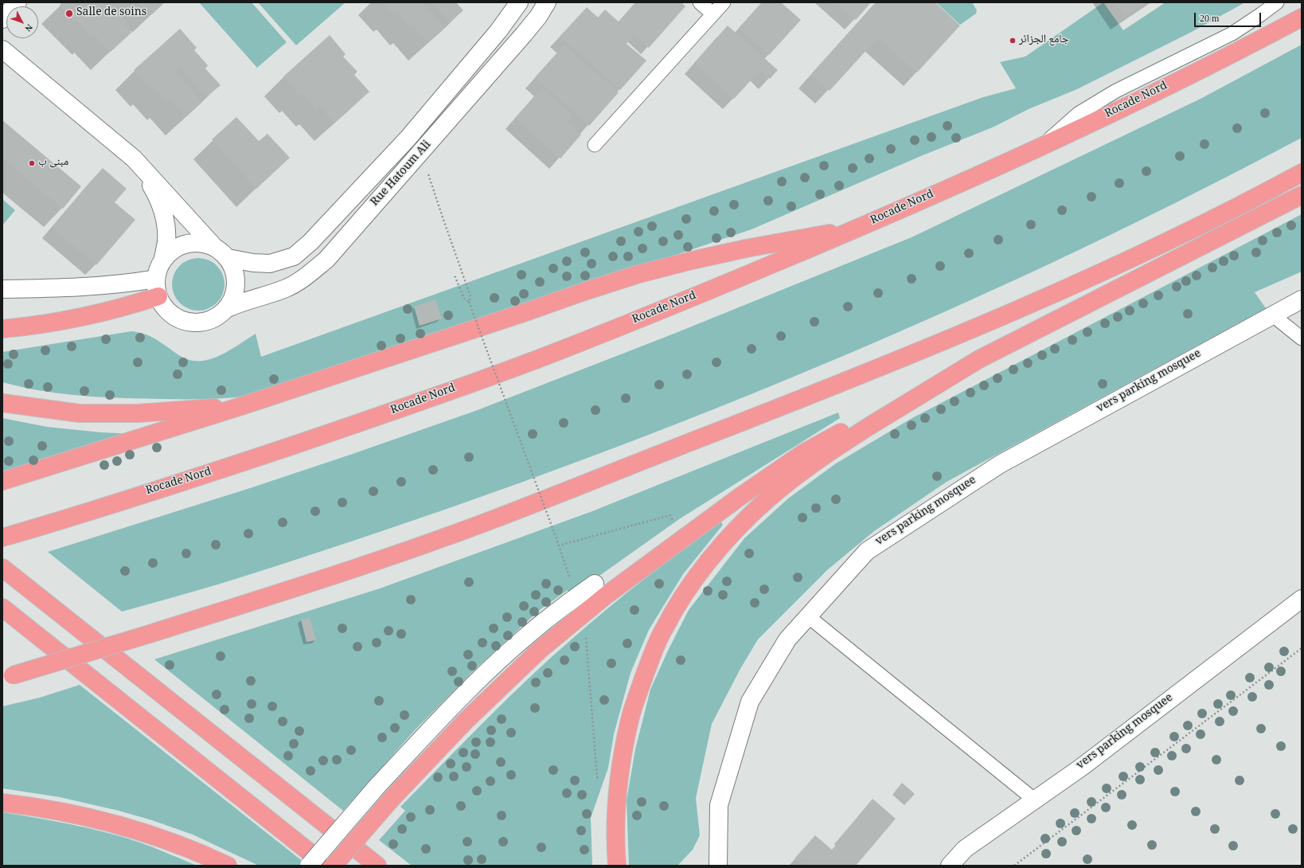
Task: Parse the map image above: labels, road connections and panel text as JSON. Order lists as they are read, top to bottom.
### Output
{
  "streets": {
    "highway": ["Rocade Nord"],
    "street": ["Rue Hatoum Ali", "vers parking mosquee"]
  },
  "places": ["Salle de soins", "جامع الجزائر", "مبنى ب"],
  "scale_bar": "20 m",
  "north": "bottom right"
}
